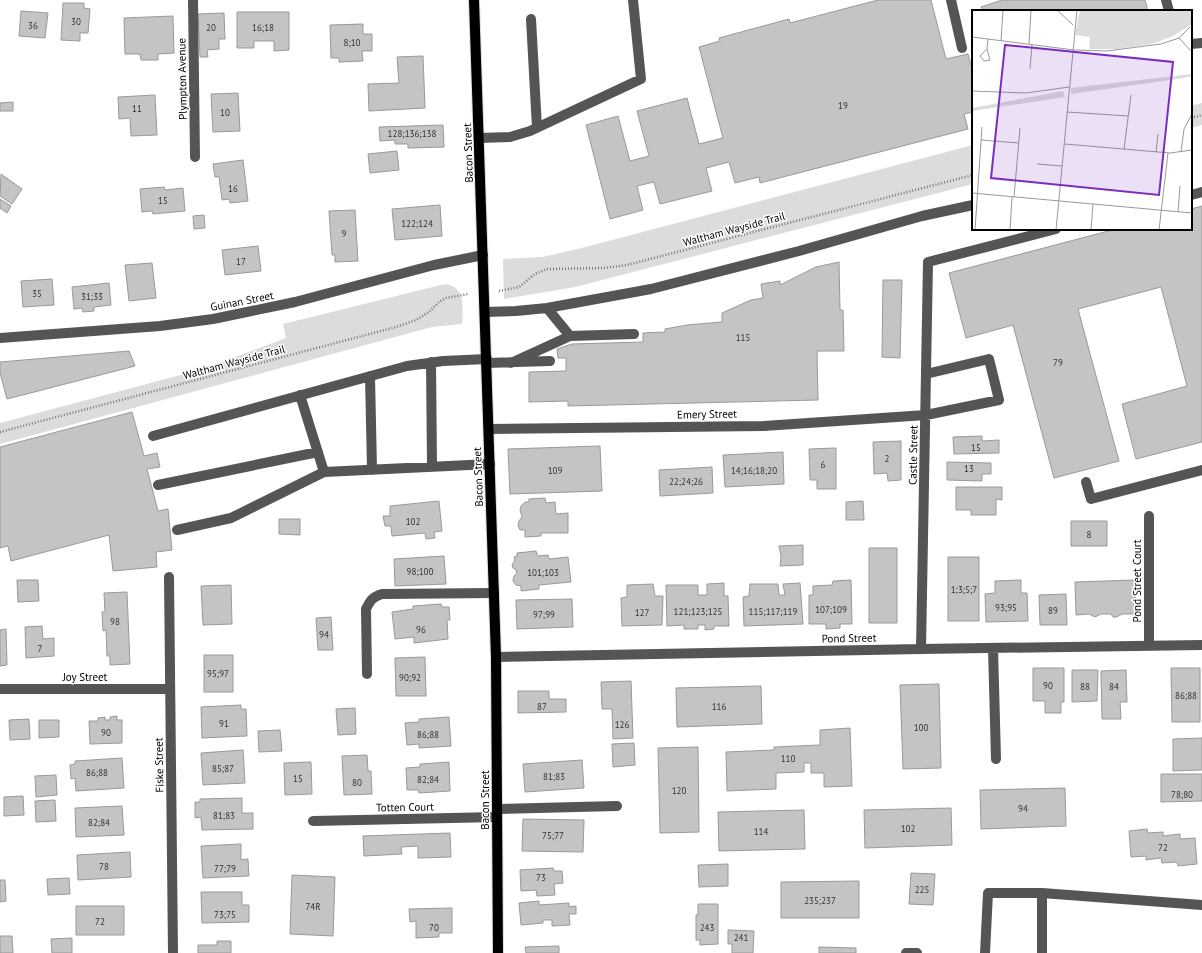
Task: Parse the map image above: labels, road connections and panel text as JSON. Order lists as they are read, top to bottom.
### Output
{
  "streets": {
    "main road": ["Bacon Street"],
    "street": [
      "Plympton Avenue",
      "Guinan Street",
      "Emery Street",
      "Castle Street",
      "Pond Street Court",
      "Pond Street",
      "Joy Street",
      "Fiske Street",
      "Totten Court"
    ],
    "path": ["Waltham Wayside Trail"]
  },
  "crossings": [
    ["Bacon Street", "Guinan Street"],
    ["Bacon Street", "Emery Street"],
    ["Bacon Street", "Pond Street"],
    ["Bacon Street", "Totten Court"],
    ["Emery Street", "Castle Street"],
    ["Castle Street", "Pond Street"],
    ["Pond Street Court", "Pond Street"],
    ["Joy Street", "Fiske Street"]
  ],
  "house_numbers": [
    "30",
    "36",
    "20",
    "16;18",
    "8;10",
    "19",
    "11",
    "10",
    "128;136;138",
    "16",
    "15",
    "122;124",
    "9",
    "17",
    "35",
    "31;33",
    "115",
    "79",
    "15",
    "2",
    "6",
    "13",
    "109",
    "14;16;18;20",
    "22;24;26",
    "102",
    "8",
    "98;100",
    "101;103",
    "1;3;5;7",
    "93;95",
    "107;109",
    "89",
    "121;123;125",
    "115;117;119",
    "127",
    "97;99",
    "98",
    "96",
    "94",
    "7",
    "95;97",
    "90;92",
    "90",
    "88",
    "84",
    "86;88",
    "87",
    "116",
    "91",
    "126",
    "100",
    "90",
    "86;88",
    "110",
    "85;87",
    "86;88",
    "81;83",
    "15",
    "82;84",
    "80",
    "120",
    "78;80",
    "94",
    "81;83",
    "82;84",
    "102",
    "114",
    "75;77",
    "72",
    "78",
    "77;79",
    "73",
    "225",
    "235;237",
    "74R",
    "73;75",
    "72",
    "70",
    "243",
    "241"
  ]
}
